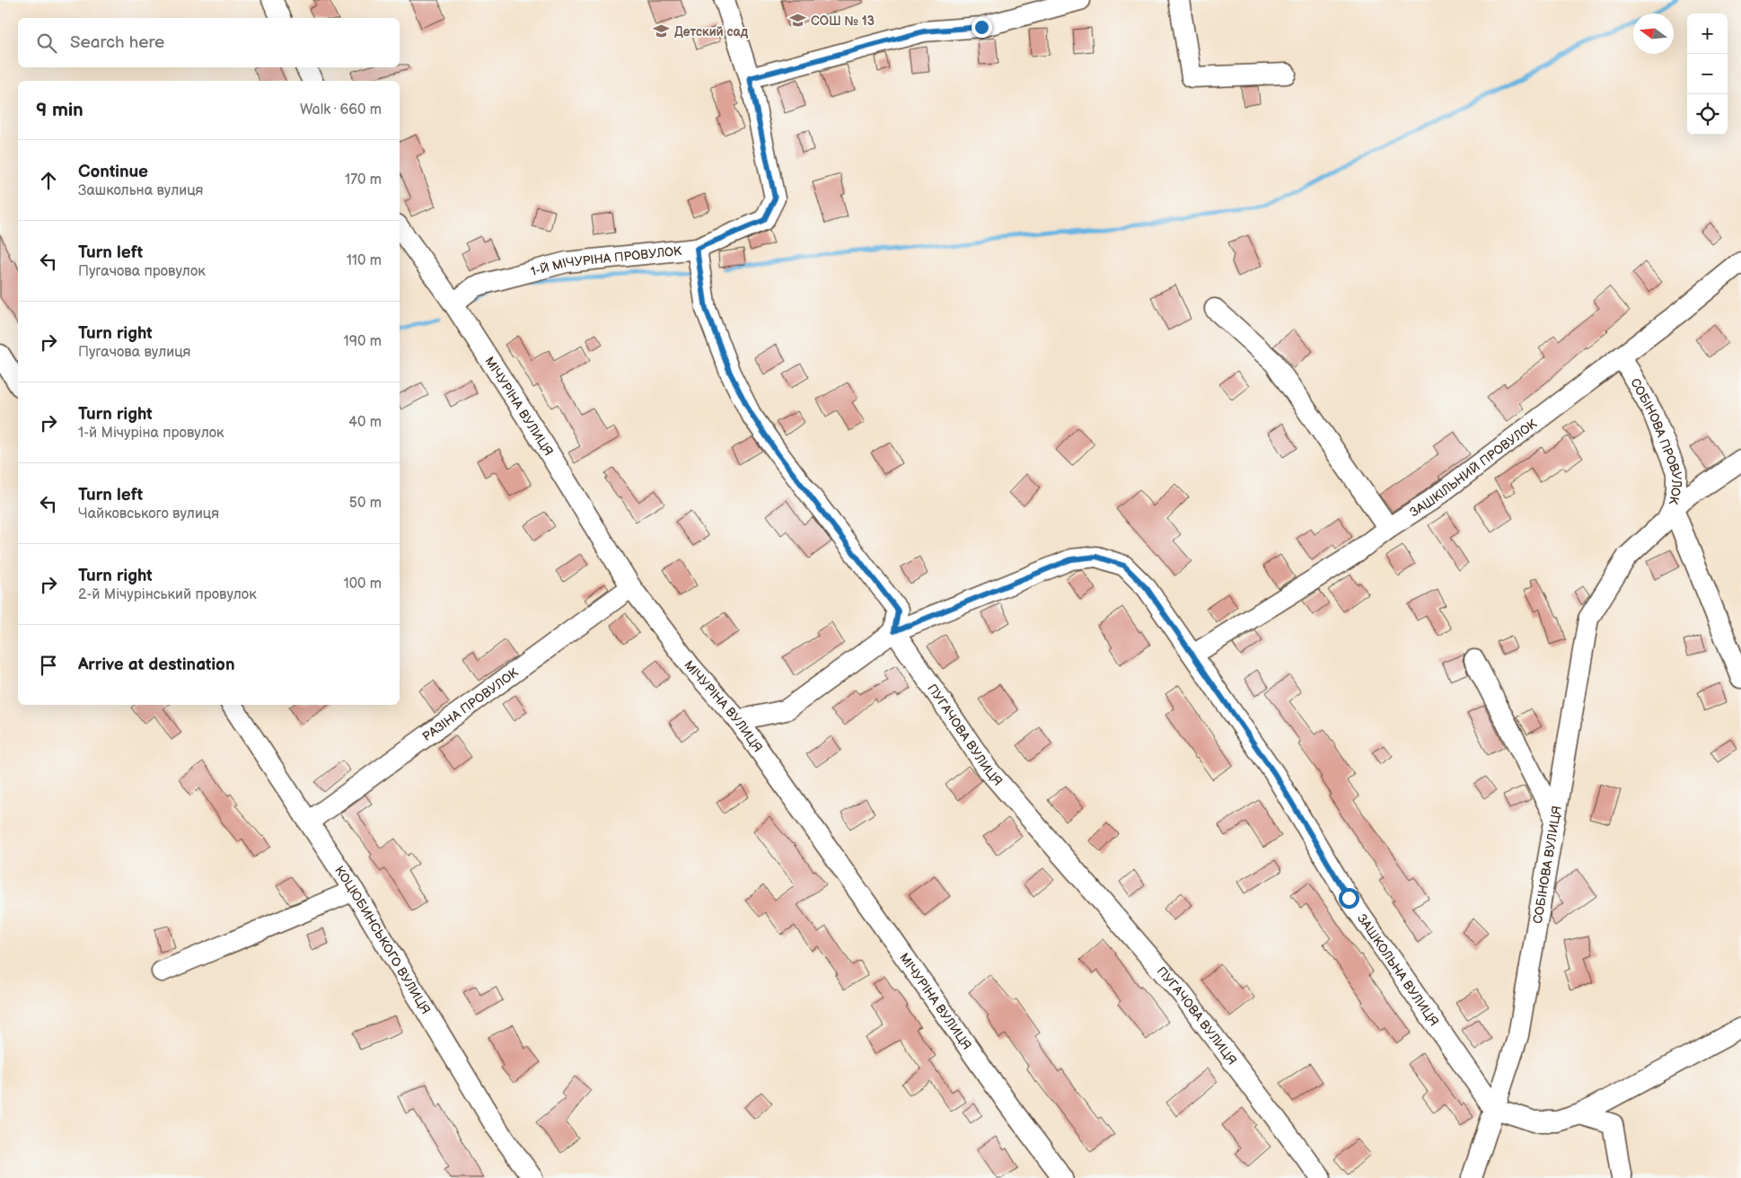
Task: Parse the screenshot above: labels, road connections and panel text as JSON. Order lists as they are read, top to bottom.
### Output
{
  "streets": {
    "street": [
      "1-Й МІЧУРІНА ПРОВУЛОК",
      "МІЧУРІНА ВУЛИЦЯ",
      "СОБІНОВА ПРОВУЛОК",
      "ЗАШКІЛЬНИЙ ПРОВУЛОК",
      "РАЗІНА ПРОВУЛОК",
      "ПУГАЧОВА ВУЛИЦЯ",
      "СОБІНОВА ВУЛИЦЯ",
      "КОЦЮБИНСЬКОГО ВУЛИЦЯ",
      "ЗАШКОЛЬНА ВУЛИЦЯ"
    ]
  },
  "crossings": [
    ["1-Й МІЧУРІНА ПРОВУЛОК", "МІЧУРІНА ВУЛИЦЯ"],
    ["МІЧУРІНА ВУЛИЦЯ", "РАЗІНА ПРОВУЛОК"],
    ["СОБІНОВА ПРОВУЛОК", "ЗАШКІЛЬНИЙ ПРОВУЛОК"],
    ["СОБІНОВА ПРОВУЛОК", "СОБІНОВА ВУЛИЦЯ"],
    ["ЗАШКІЛЬНИЙ ПРОВУЛОК", "ЗАШКОЛЬНА ВУЛИЦЯ"],
    ["РАЗІНА ПРОВУЛОК", "КОЦЮБИНСЬКОГО ВУЛИЦЯ"],
    ["ПУГАЧОВА ВУЛИЦЯ", "ЗАШКОЛЬНА ВУЛИЦЯ"],
    ["СОБІНОВА ВУЛИЦЯ", "ЗАШКОЛЬНА ВУЛИЦЯ"]
  ],
  "places": {
    "school or university": ["СОШ № 13", "Детский сад"]
  },
  "north": "left",
  "page": {
    "map_buttons": ["+", "−"],
    "search": "Search here",
    "heading": ["9 min", "Walk · 660 m"],
    "list": [
      ["Continue", "Зашкольна вулиця", "170 m"],
      ["Turn left", "Пугачова провулок", "110 m"],
      ["Turn right", "Пугачова вулиця", "190 m"],
      ["Turn right", "1-й Мічуріна провулок", "40 m"],
      ["Turn left", "Чайковського вулиця", "50 m"],
      ["Turn right", "2-й Мічурінський провулок", "100 m"],
      "Arrive at destination"
    ]
  }
}
